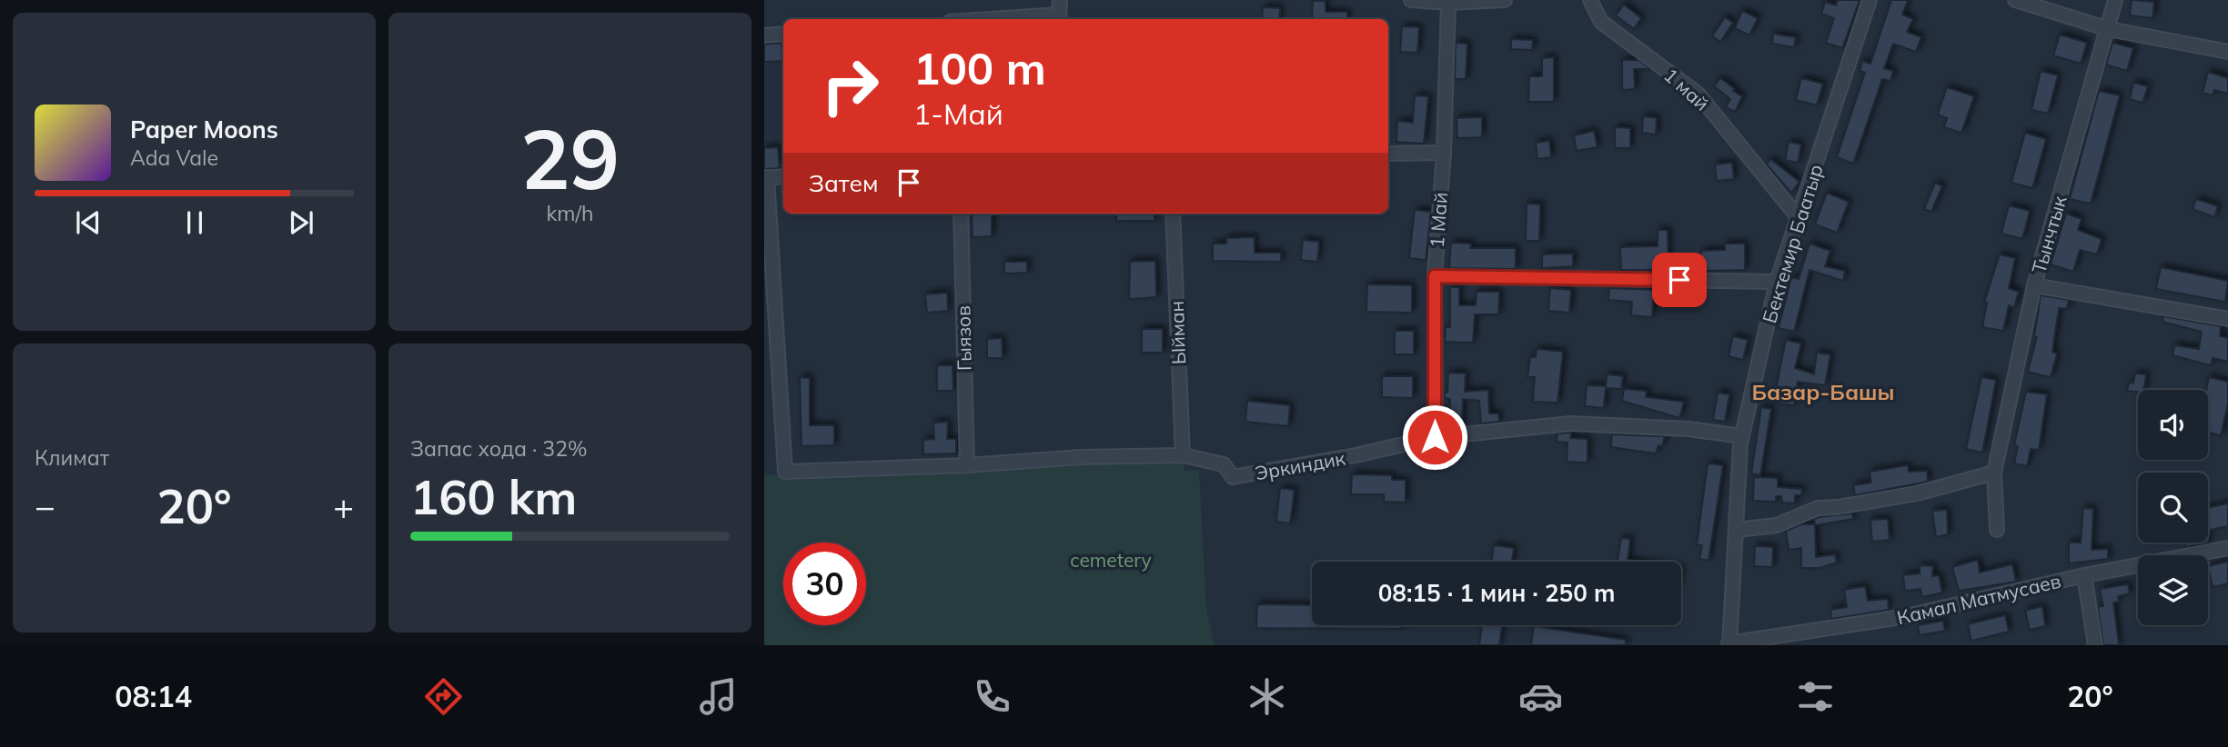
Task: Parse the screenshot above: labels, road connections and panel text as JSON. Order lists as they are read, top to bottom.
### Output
{
  "streets": {
    "street": [
      "1 май",
      "1 Май",
      "Тынчтык",
      "Бектемир Баатыр",
      "Ыйман",
      "Гыязов",
      "Эркиндик",
      "Камал Матмусаев"
    ]
  },
  "crossings": [
    ["1 май", "Бектемир Баатыр"],
    ["1 Май", "Эркиндик"],
    ["Бектемир Баатыр", "Эркиндик"],
    ["Бектемир Баатыр", "Камал Матмусаев"],
    ["Ыйман", "Эркиндик"],
    ["Гыязов", "Эркиндик"]
  ],
  "districts": ["Базар-Башы"],
  "parks": ["cemetery"],
  "page": {
    "tile": [
      ["29", "km/h"],
      "Климат",
      ["Запас хода · 32%", "160 km"]
    ],
    "turn": ["100 m", "1-Май"],
    "song": ["Paper Moons", "Ada Vale"],
    "then": "Затем",
    "heat": ["−", "20°", "+"],
    "limit": "30",
    "trip": "08:15 · 1 мин · 250 m",
    "tabs": ["08:14", "20°"]
  }
}
